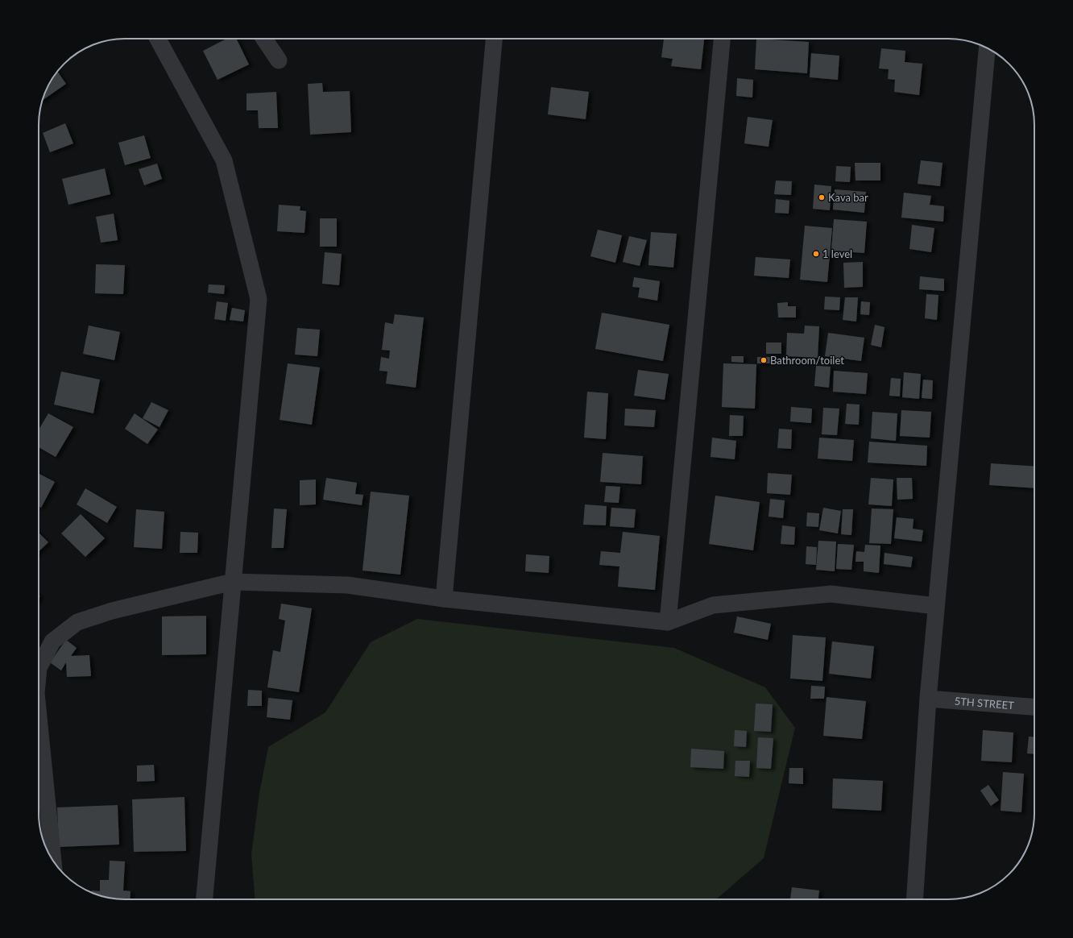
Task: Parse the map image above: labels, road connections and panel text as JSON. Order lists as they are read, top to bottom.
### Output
{
  "streets": {
    "street": ["5TH STREET"]
  },
  "places": ["Kava bar", "1 level", "Bathroom/toilet"]
}
